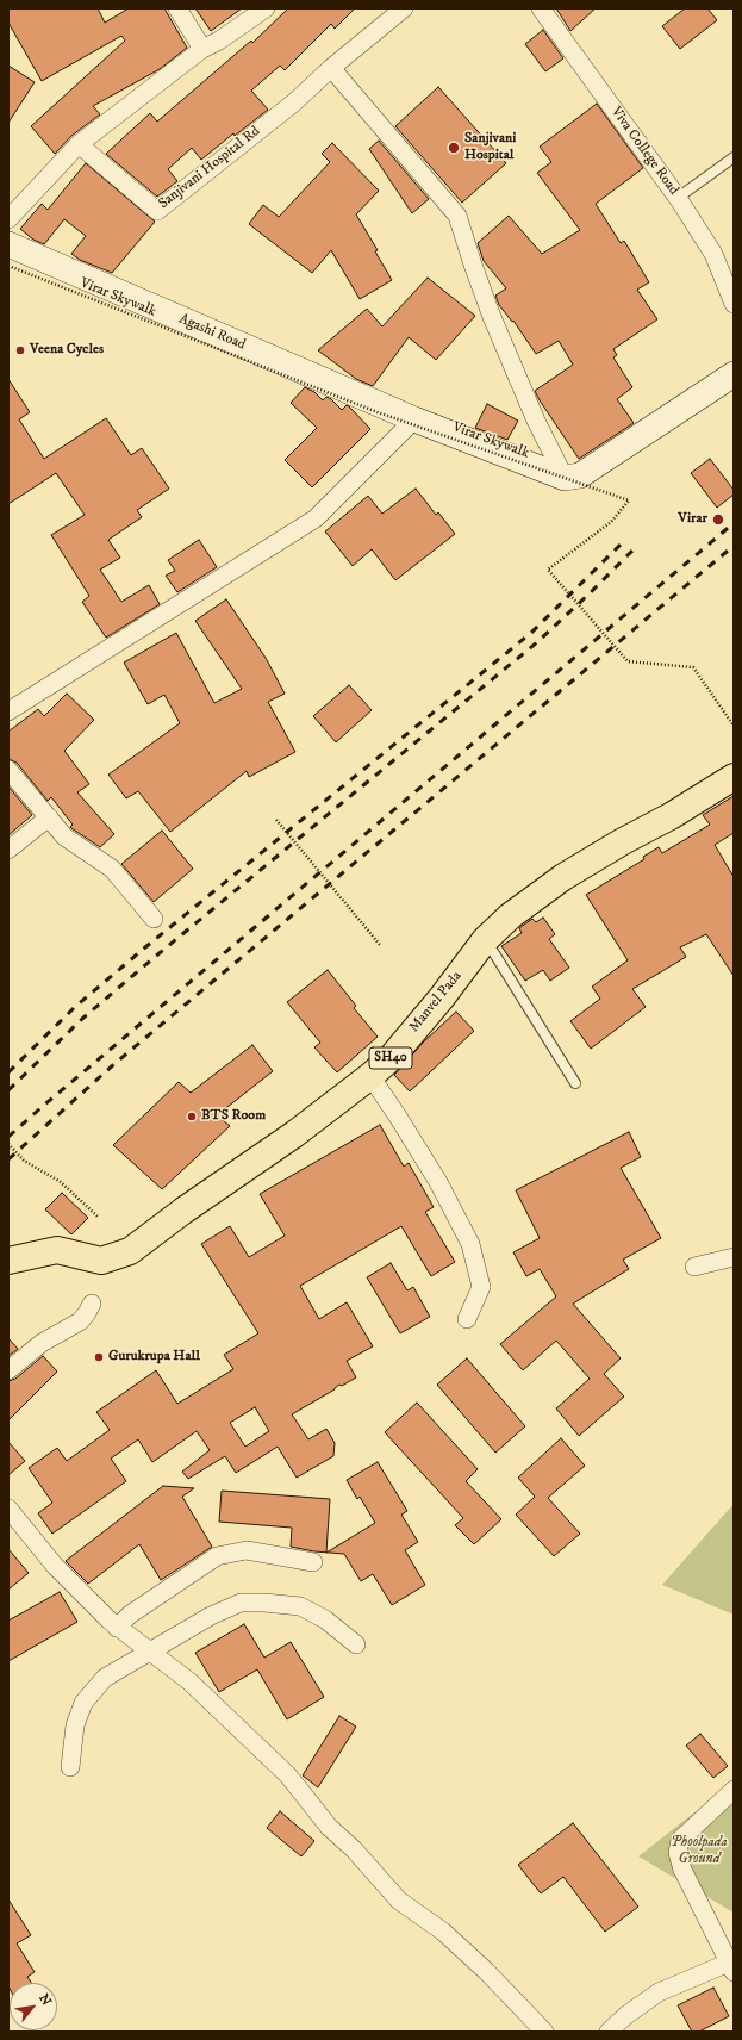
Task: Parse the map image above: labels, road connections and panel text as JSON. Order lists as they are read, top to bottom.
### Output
{
  "streets": {
    "main road": ["Manvel Pada", "SH40"],
    "street": ["Viva College Road", "Sanjivani Hospital Rd", "Agashi Road"],
    "path": ["Virar Skywalk"]
  },
  "parks": ["Phoolpada Ground"],
  "places": [
    "Sanjivani Hospital",
    "Veena Cycles",
    "Virar",
    "BTS Room",
    "Gurukrupa Hall"
  ],
  "north": "top right"
}
